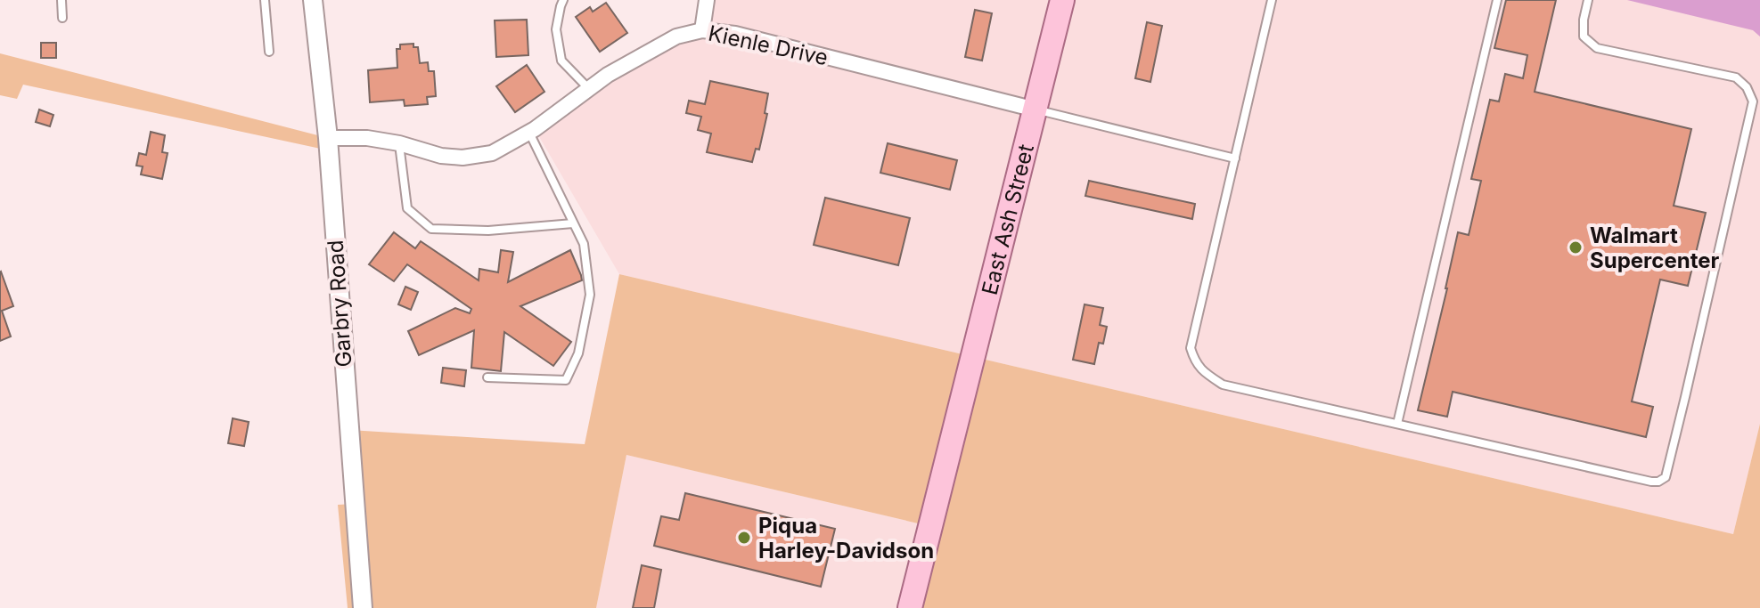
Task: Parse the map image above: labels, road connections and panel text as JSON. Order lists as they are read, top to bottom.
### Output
{
  "streets": {
    "main road": ["East Ash Street"],
    "street": ["Kienle Drive", "Garbry Road"]
  },
  "crossings": [
    ["Kienle Drive", "East Ash Street"],
    ["Kienle Drive", "Garbry Road"]
  ],
  "places": ["Walmart Supercenter", "Piqua Harley-Davidson"]
}
